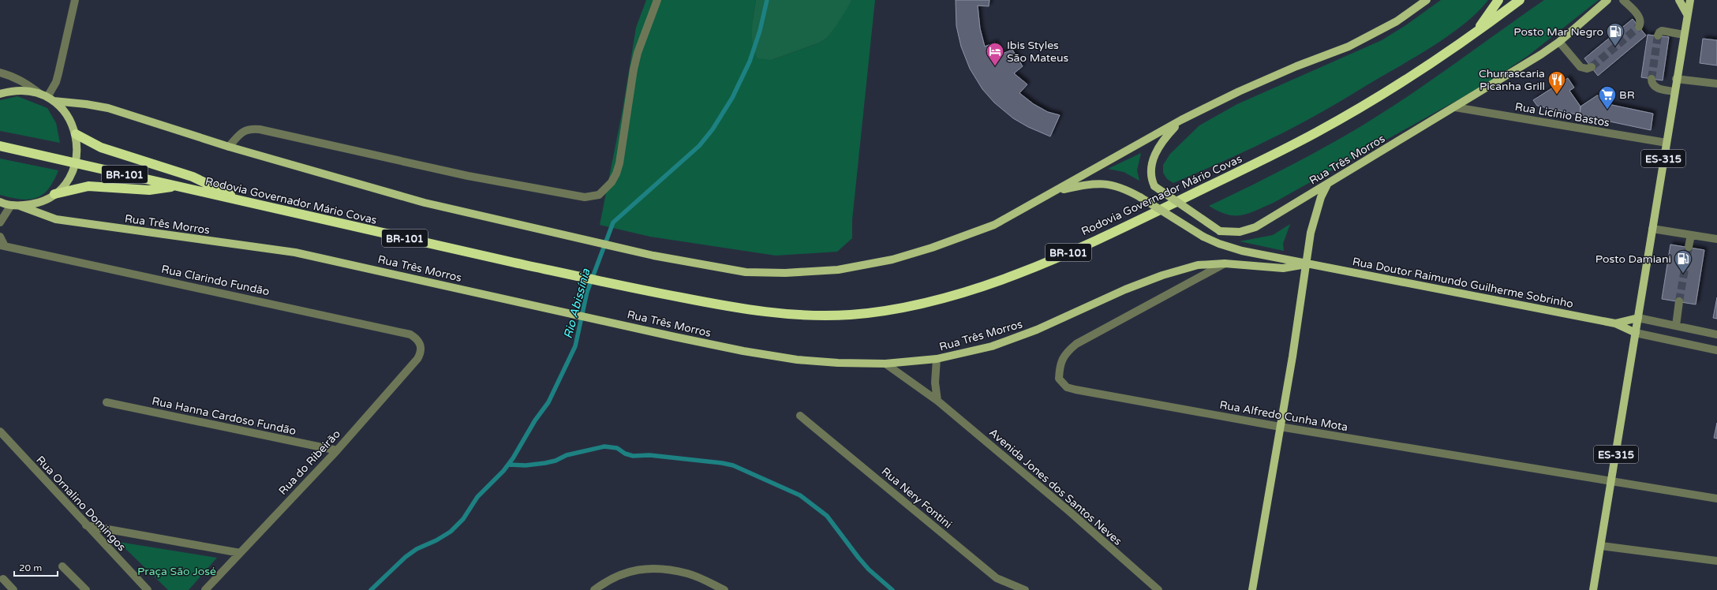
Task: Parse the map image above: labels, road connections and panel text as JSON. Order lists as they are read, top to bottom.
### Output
{
  "streets": {
    "highway": ["BR-101", "Rodovia Governador Mário Covas"],
    "main road": ["ES-315", "Rua Três Morros", "Rua Doutor Raimundo Guilherme Sobrinho"],
    "street": [
      "Rua Licínio Bastos",
      "Rua Clarindo Fundão",
      "Rua Hanna Cardoso Fundão",
      "Rua Alfredo Cunha Mota",
      "Rua do Ribeirão",
      "Avenida Jones dos Santos Neves",
      "Rua Nery Fontini",
      "Rua Ornalino Domingos"
    ]
  },
  "crossings": [
    ["Rua Licínio Bastos", "ES-315"],
    ["Rua Licínio Bastos", "Rua Três Morros"],
    ["ES-315", "Rua Doutor Raimundo Guilherme Sobrinho"],
    ["ES-315", "Rua Alfredo Cunha Mota"],
    ["Rua Três Morros", "Rua Doutor Raimundo Guilherme Sobrinho"],
    ["Rua Três Morros", "Rua Alfredo Cunha Mota"],
    ["Rua Três Morros", "Avenida Jones dos Santos Neves"],
    ["Rua Clarindo Fundão", "Rua do Ribeirão"],
    ["Rua Hanna Cardoso Fundão", "Rua do Ribeirão"]
  ],
  "water": ["Rio Abissínia"],
  "parks": ["Praça São José"],
  "places": {
    "fuel station": ["Posto Mar Negro", "Posto Damiani"],
    "hotel": ["Ibis Styles São Mateus"],
    "restaurant": ["Churrascaria Picanha Grill"],
    "supermarket": ["BR"]
  },
  "scale_bar": "20 m"
}
